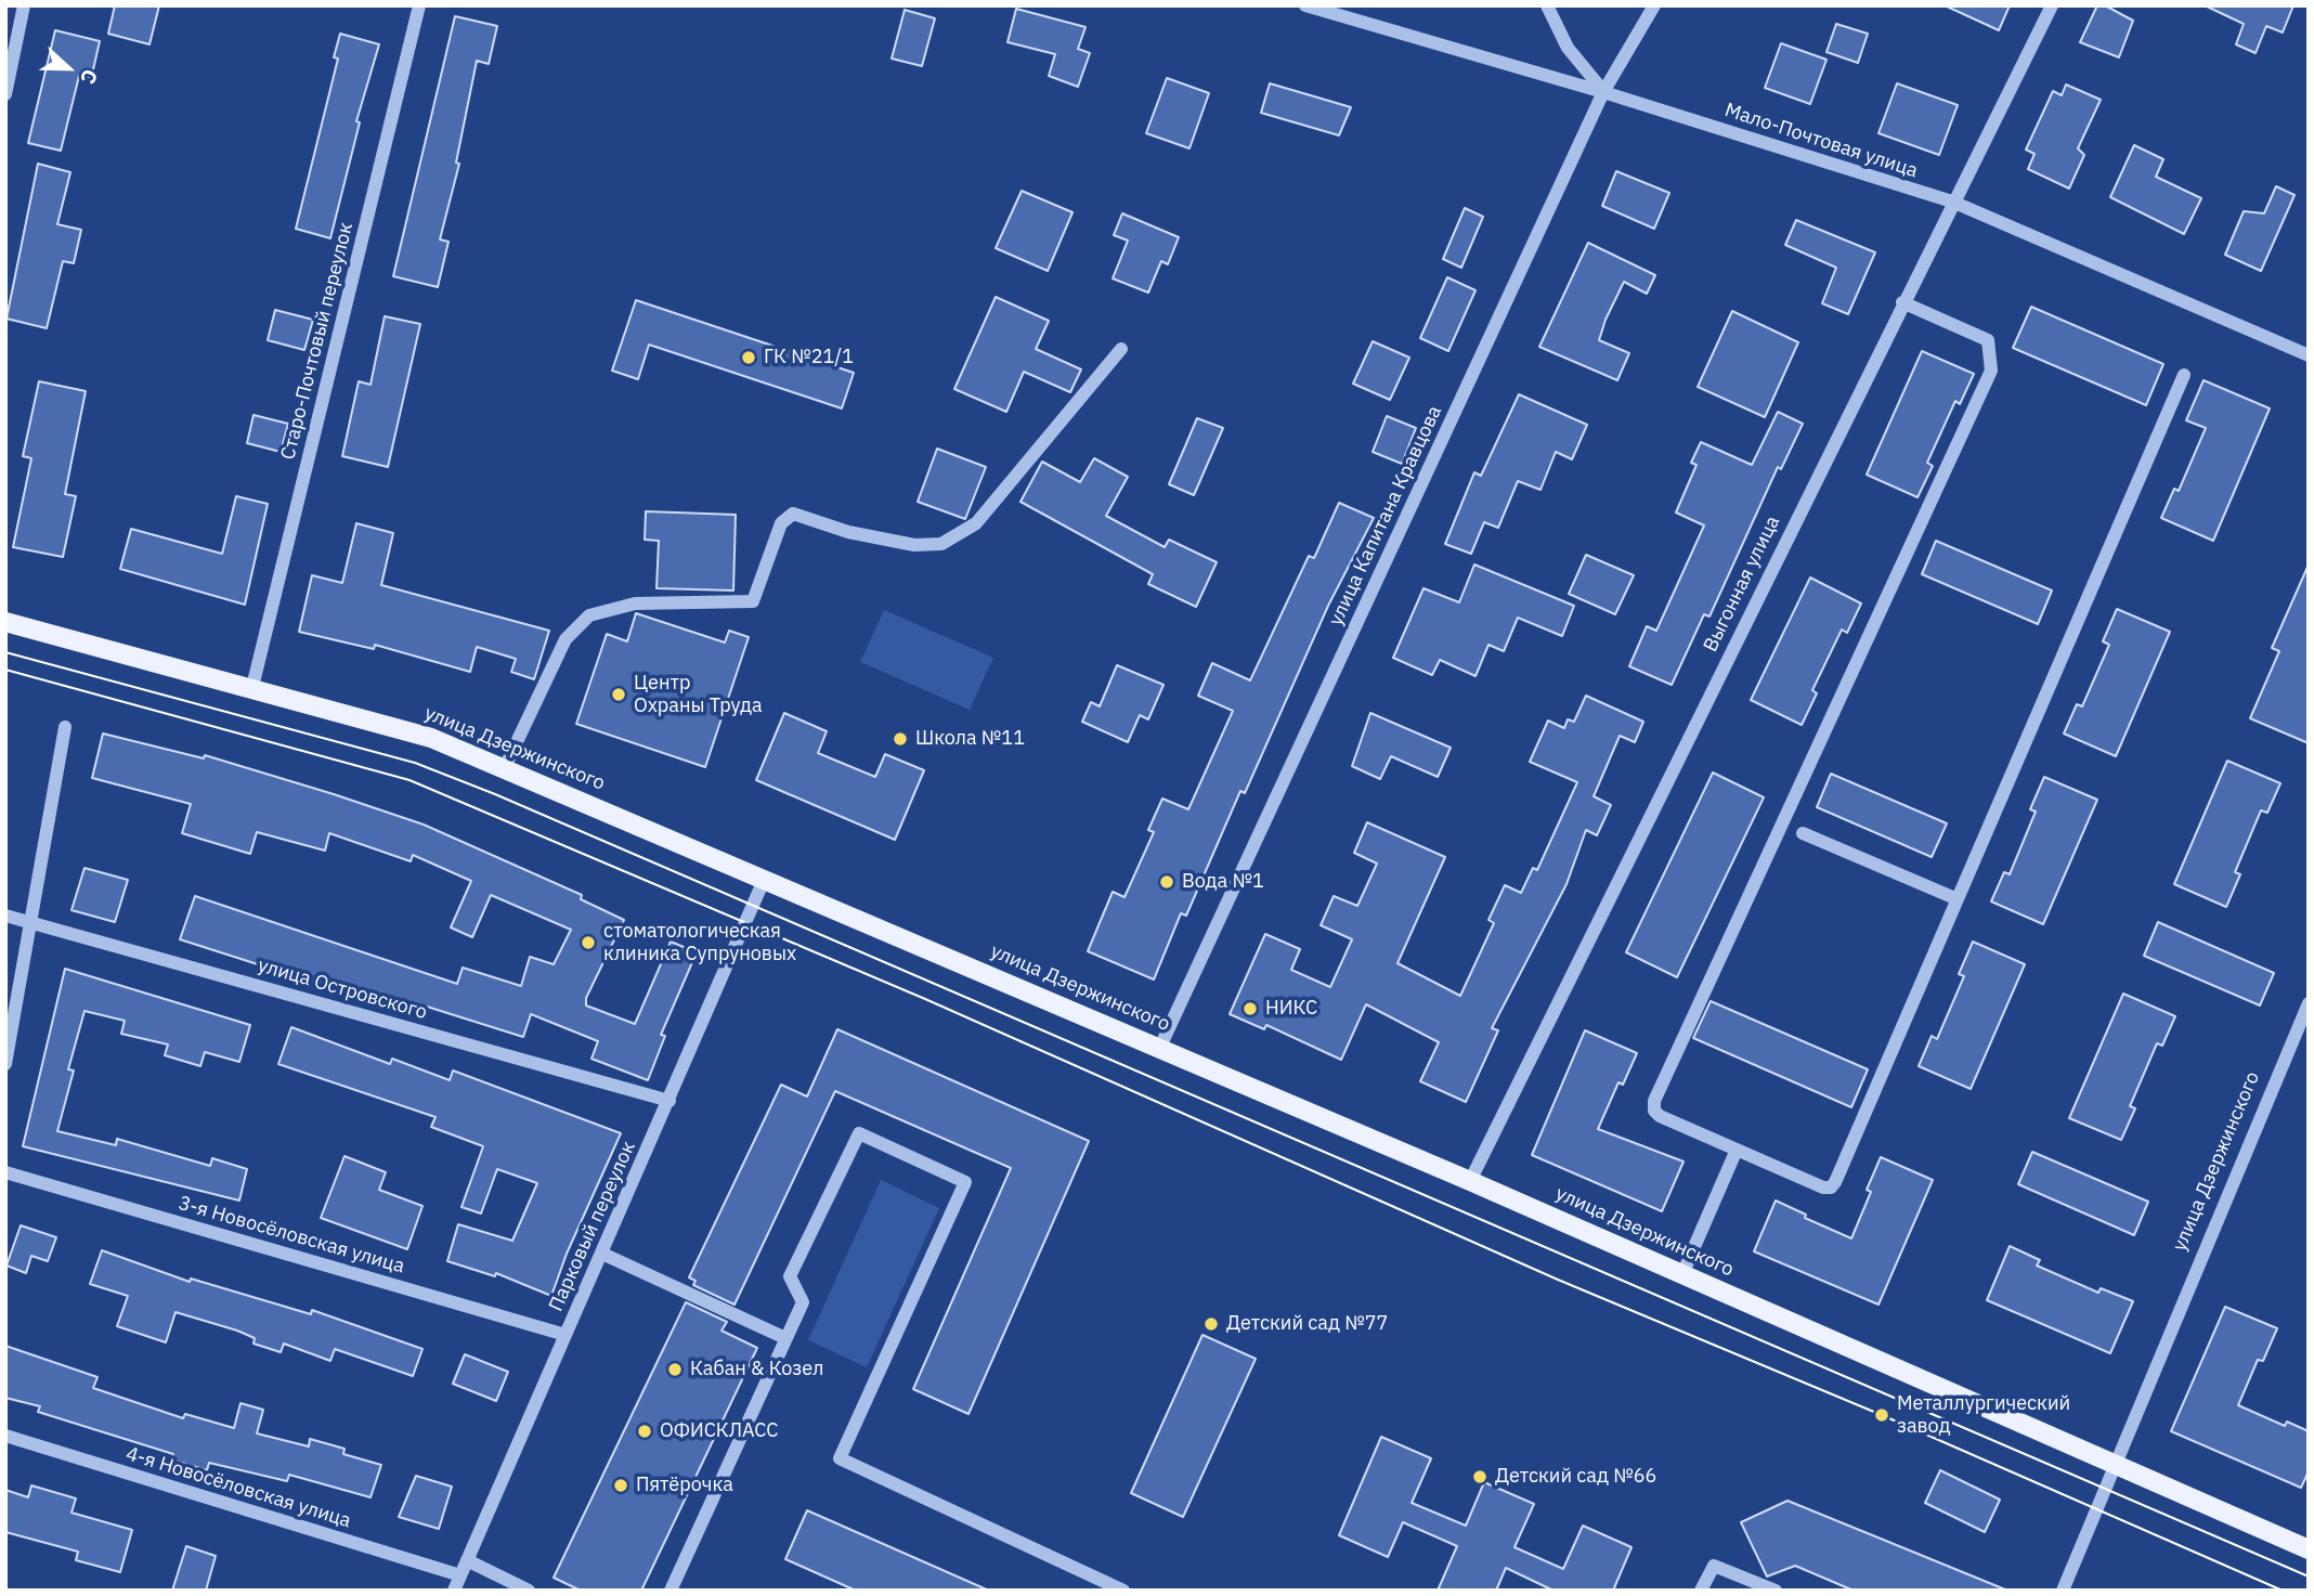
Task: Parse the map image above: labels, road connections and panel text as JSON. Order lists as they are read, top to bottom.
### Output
{
  "streets": {
    "main road": ["улица Дзержинского"],
    "street": [
      "Мало-Почтовая улица",
      "Старо-Почтовый переулок",
      "улица Капитана Кравцова",
      "Выгонная улица",
      "улица Островского",
      "Парковый переулок",
      "3-я Новосёловская улица",
      "4-я Новосёловская улица"
    ]
  },
  "crossings": [
    ["Мало-Почтовая улица", "улица Капитана Кравцова"],
    ["Мало-Почтовая улица", "Выгонная улица"],
    ["Старо-Почтовый переулок", "улица Дзержинского"],
    ["улица Капитана Кравцова", "улица Дзержинского"],
    ["Выгонная улица", "улица Дзержинского"],
    ["улица Дзержинского", "Парковый переулок"],
    ["улица Островского", "Парковый переулок"],
    ["Парковый переулок", "3-я Новосёловская улица"],
    ["Парковый переулок", "4-я Новосёловская улица"]
  ],
  "places": [
    "ГК №21/1",
    "Центр Охраны Труда",
    "Школа №11",
    "Вода №1",
    "стоматологическая клиника Супруновых",
    "НИКС",
    "Детский сад №77",
    "Кабан & Козел",
    "Металлургический завод",
    "ОФИСКЛАСС",
    "Детский сад №66",
    "Пятёрочка"
  ],
  "north": "right"
}
